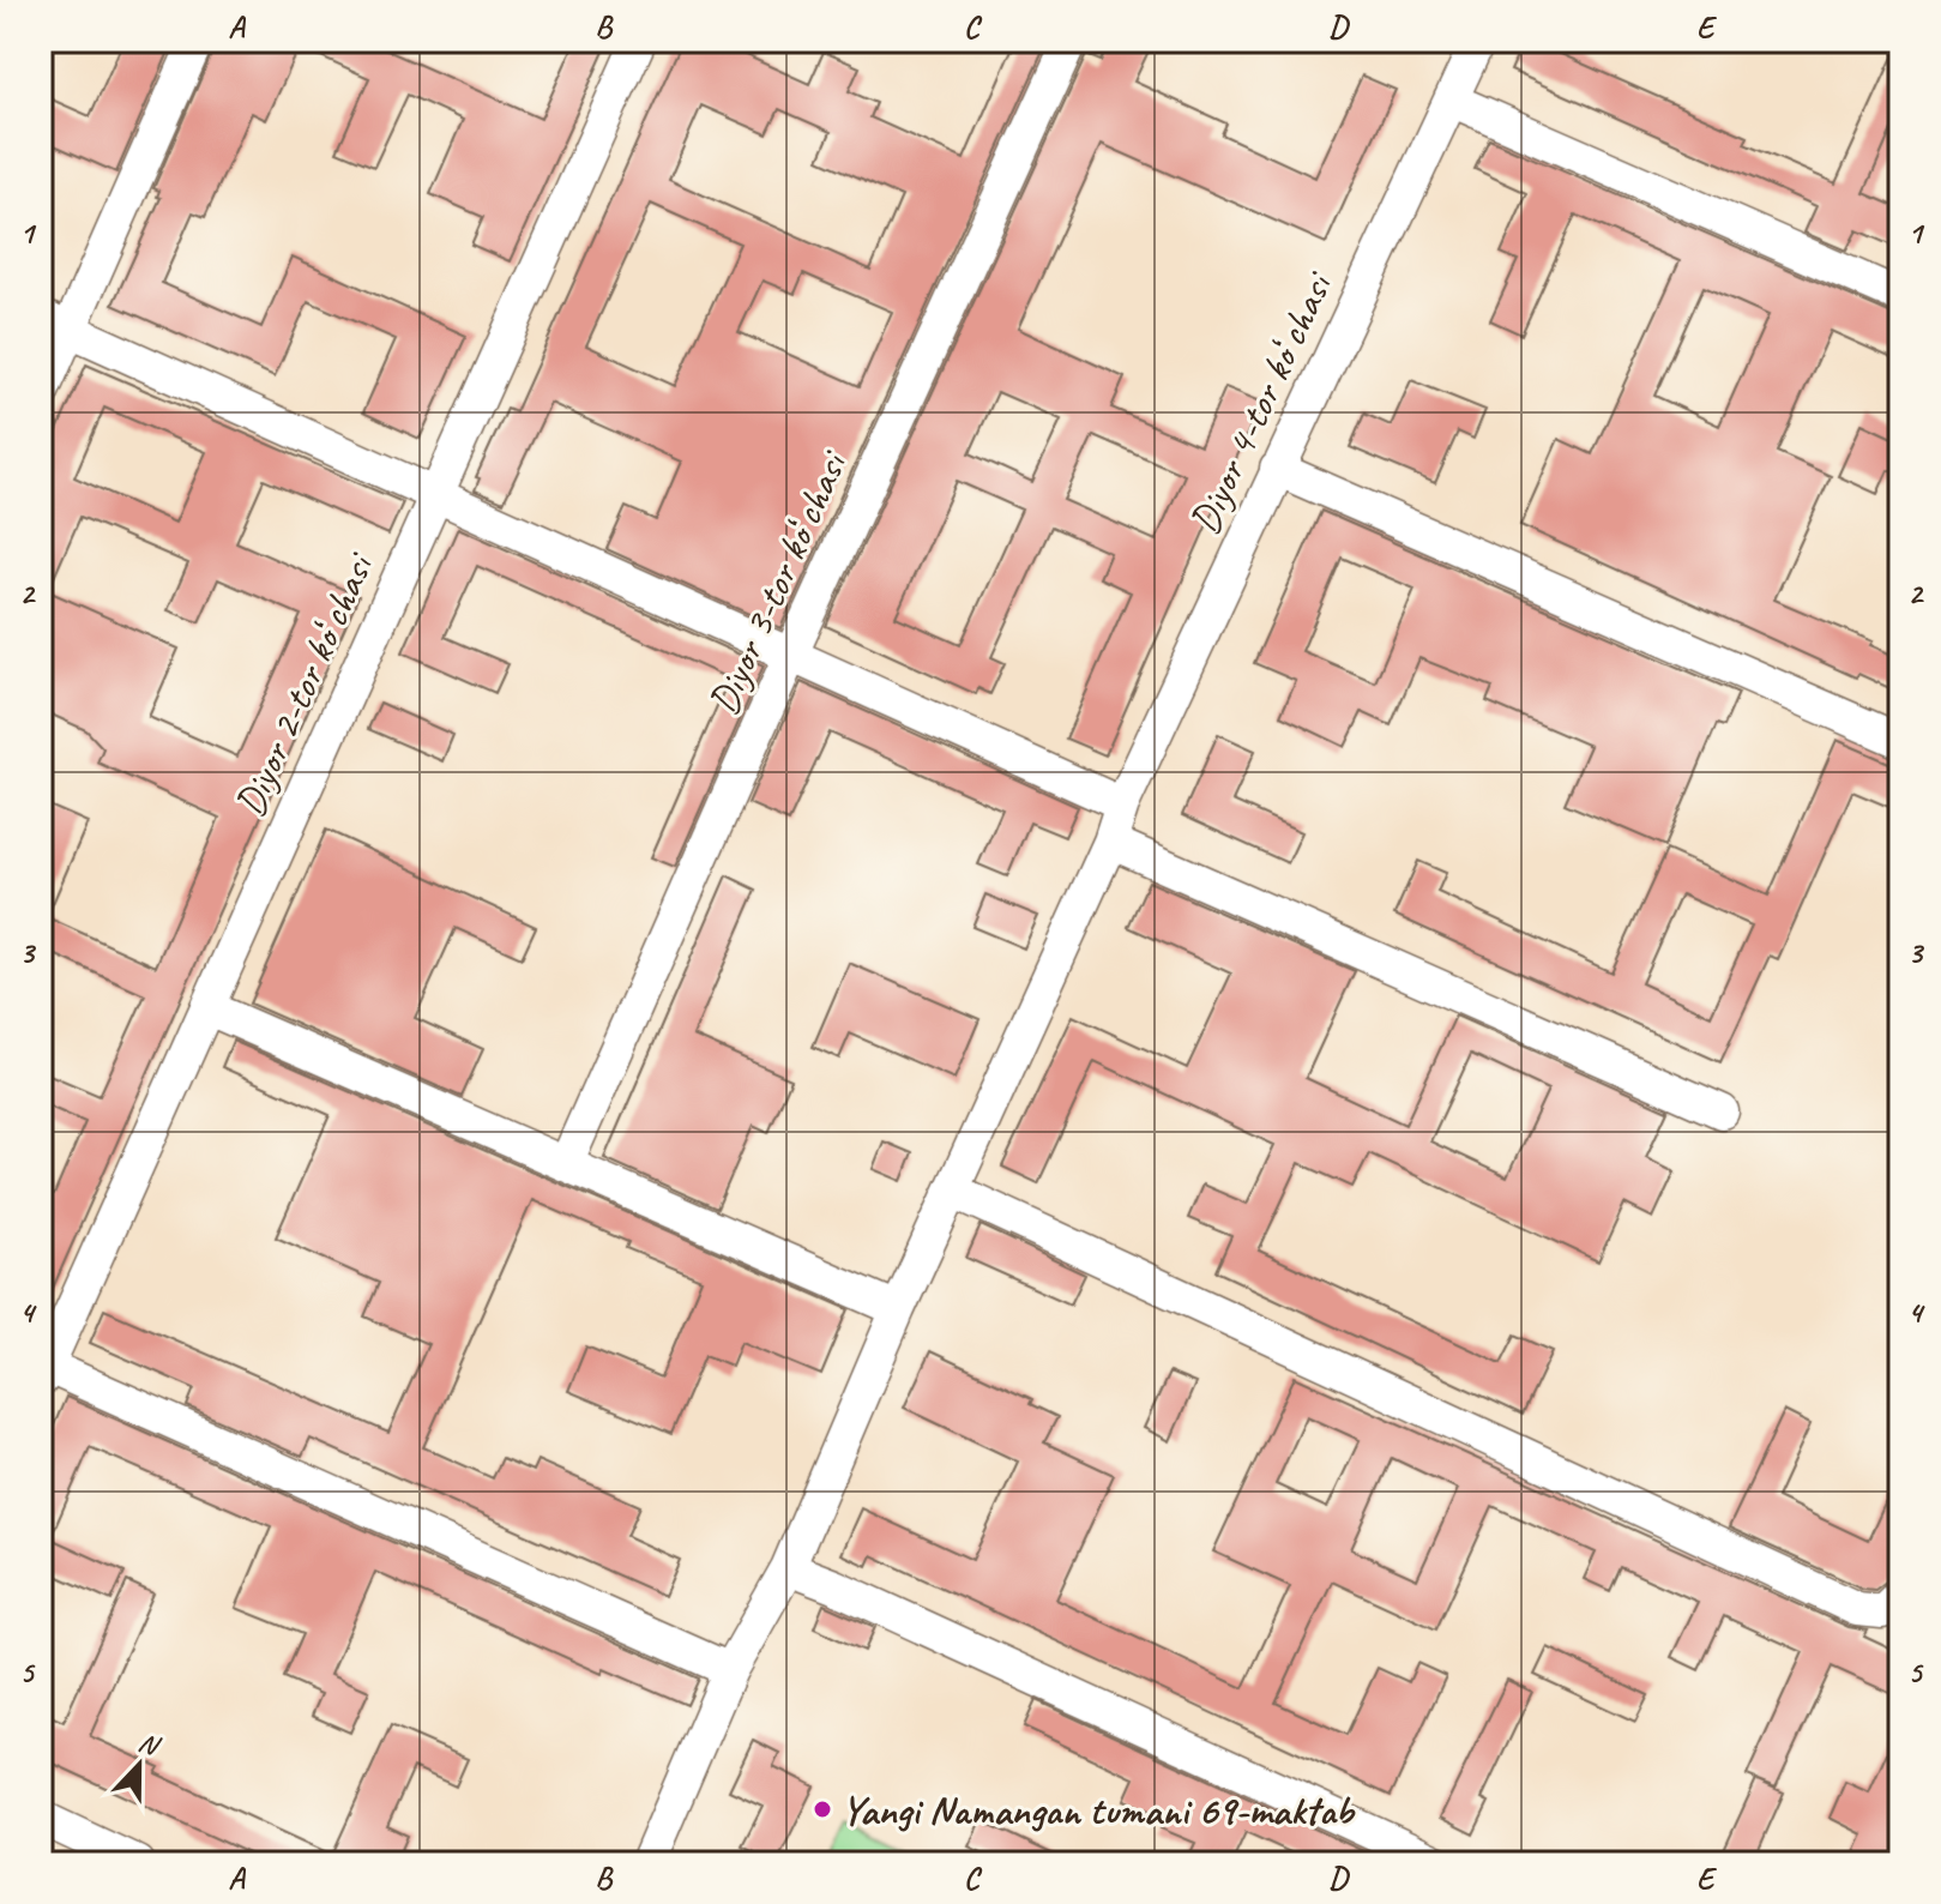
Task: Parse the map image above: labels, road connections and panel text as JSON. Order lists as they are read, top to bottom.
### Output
{
  "streets": {
    "street": ["Diyor 4-tor koʻchasi", "Diyor 3-tor koʻchasi", "Diyor 2-tor koʻchasi"]
  },
  "places": ["Yangi Namangan tumani 69-maktab"],
  "north": "top",
  "grid": {
    "columns": [
      "A",
      "B",
      "C",
      "D",
      "E"
    ],
    "rows": [
      "1",
      "2",
      "3",
      "4",
      "5"
    ]
  }
}
